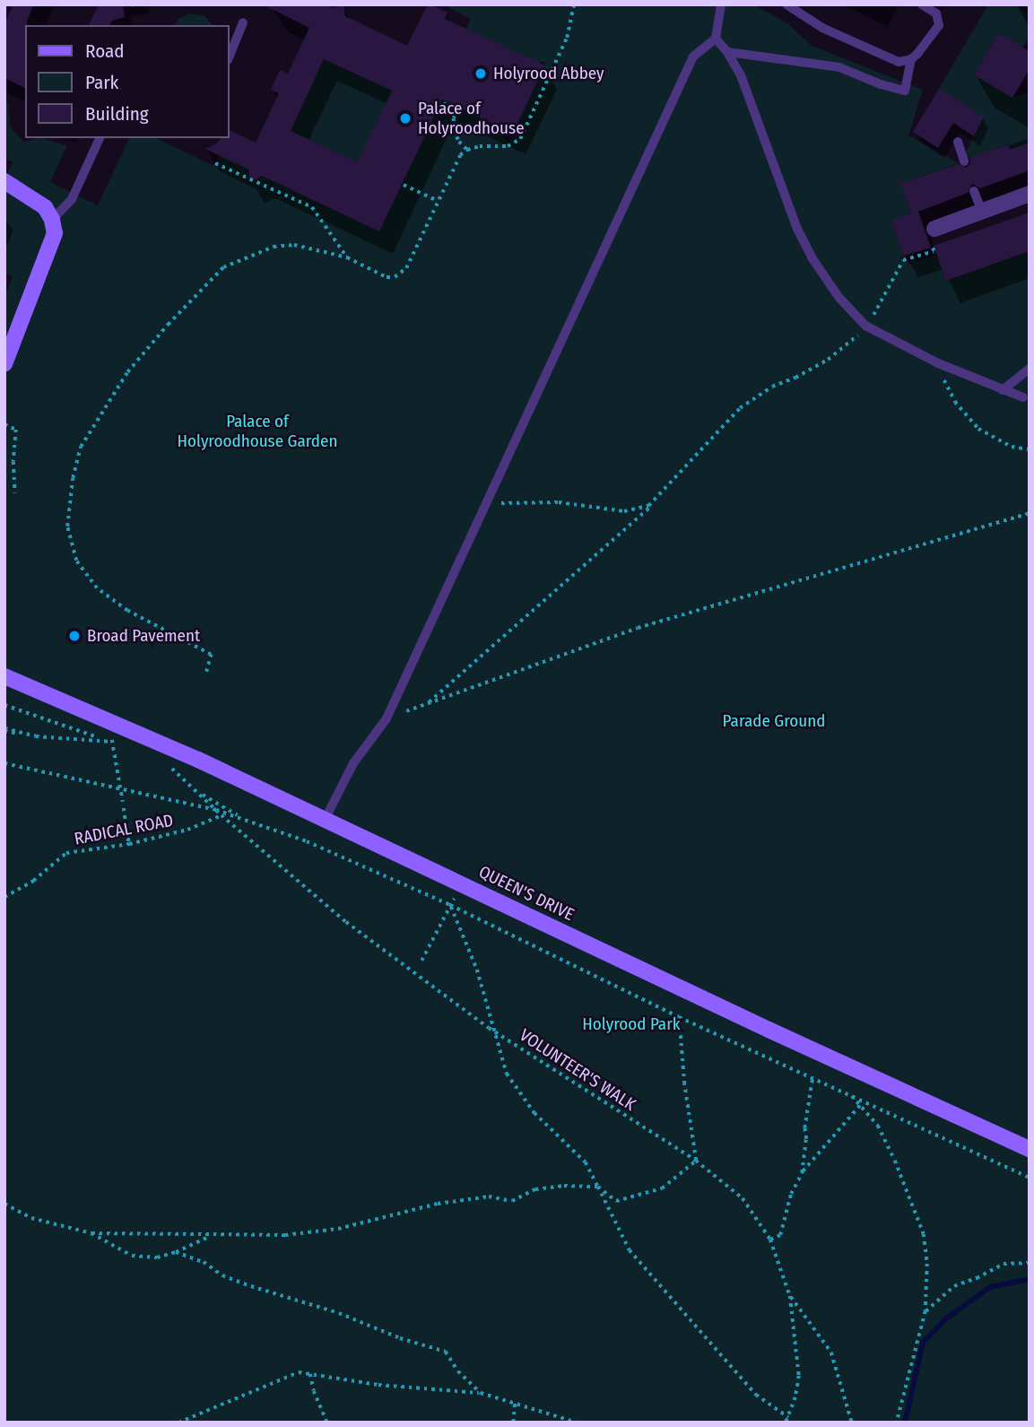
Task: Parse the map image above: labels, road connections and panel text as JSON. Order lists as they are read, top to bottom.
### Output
{
  "streets": {
    "street": ["QUEEN'S DRIVE"],
    "path": ["RADICAL ROAD", "VOLUNTEER'S WALK"]
  },
  "crossings": [
    ["RADICAL ROAD", "VOLUNTEER'S WALK"]
  ],
  "parks": ["Palace of Holyroodhouse Garden", "Parade Ground", "Holyrood Park"],
  "places": ["Holyrood Abbey", "Palace of Holyroodhouse", "Broad Pavement"],
  "legend": ["Road", "Park", "Building"]
}
